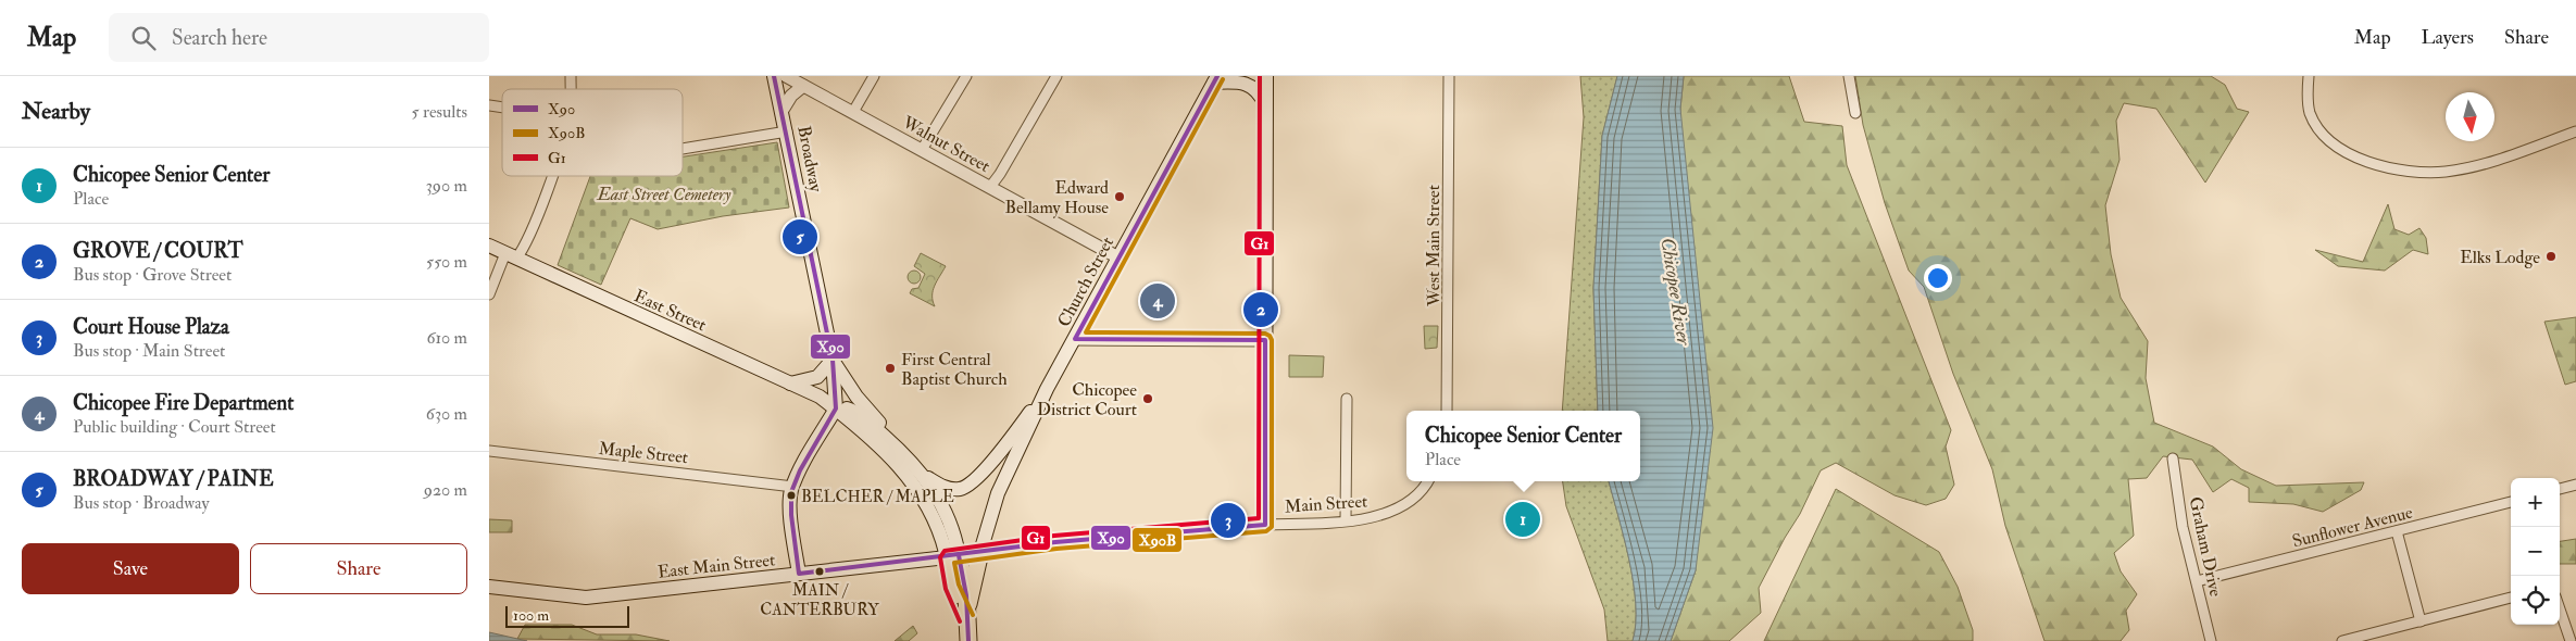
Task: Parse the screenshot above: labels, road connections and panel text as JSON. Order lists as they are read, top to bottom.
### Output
{
  "streets": {
    "main road": [
      "Broadway",
      "Church Street",
      "East Street",
      "Main Street",
      "East Main Street"
    ],
    "street": [
      "Walnut Street",
      "West Main Street",
      "Maple Street",
      "Sunflower Avenue",
      "Graham Drive"
    ]
  },
  "crossings": [
    ["Walnut Street", "Church Street"],
    ["Broadway", "East Street"],
    ["Church Street", "Main Street"],
    ["Main Street", "East Main Street"],
    ["Sunflower Avenue", "Graham Drive"]
  ],
  "water": ["Chicopee River"],
  "parks": ["East Street Cemetery"],
  "places": [
    "Edward Bellamy House",
    "Elks Lodge",
    "First Central Baptist Church",
    "Chicopee District Court",
    "BELCHER / MAPLE",
    "MAIN / CANTERBURY"
  ],
  "lines": ["transit line X90", "transit line G1", "transit line X90B"],
  "legend": ["X90", "X90B", "G1"],
  "scale_bar": "100 m",
  "north": "bottom",
  "page": {
    "header": "Map",
    "search": "Search here",
    "nav": ["Map", "Layers", "Share"],
    "heading": ["Nearby", "5 results"],
    "list": [
      {
        "mark": "1",
        "name": "Chicopee Senior Center",
        "note": "Place",
        "value": "390 m"
      },
      {
        "mark": "2",
        "name": "GROVE / COURT",
        "note": "Bus stop · Grove Street",
        "value": "550 m"
      },
      {
        "mark": "3",
        "name": "Court House Plaza",
        "note": "Bus stop · Main Street",
        "value": "610 m"
      },
      {
        "mark": "4",
        "name": "Chicopee Fire Department",
        "note": "Public building · Court Street",
        "value": "630 m"
      },
      {
        "mark": "5",
        "name": "BROADWAY / PAINE",
        "note": "Bus stop · Broadway",
        "value": "920 m"
      }
    ],
    "pins": [
      "5",
      "4",
      "2",
      "1",
      "3"
    ],
    "popup": ["Chicopee Senior Center", "Place"],
    "map_buttons": ["+", "−"],
    "buttons": ["Save", "Share"],
    "scale": "100 m"
  }
}
